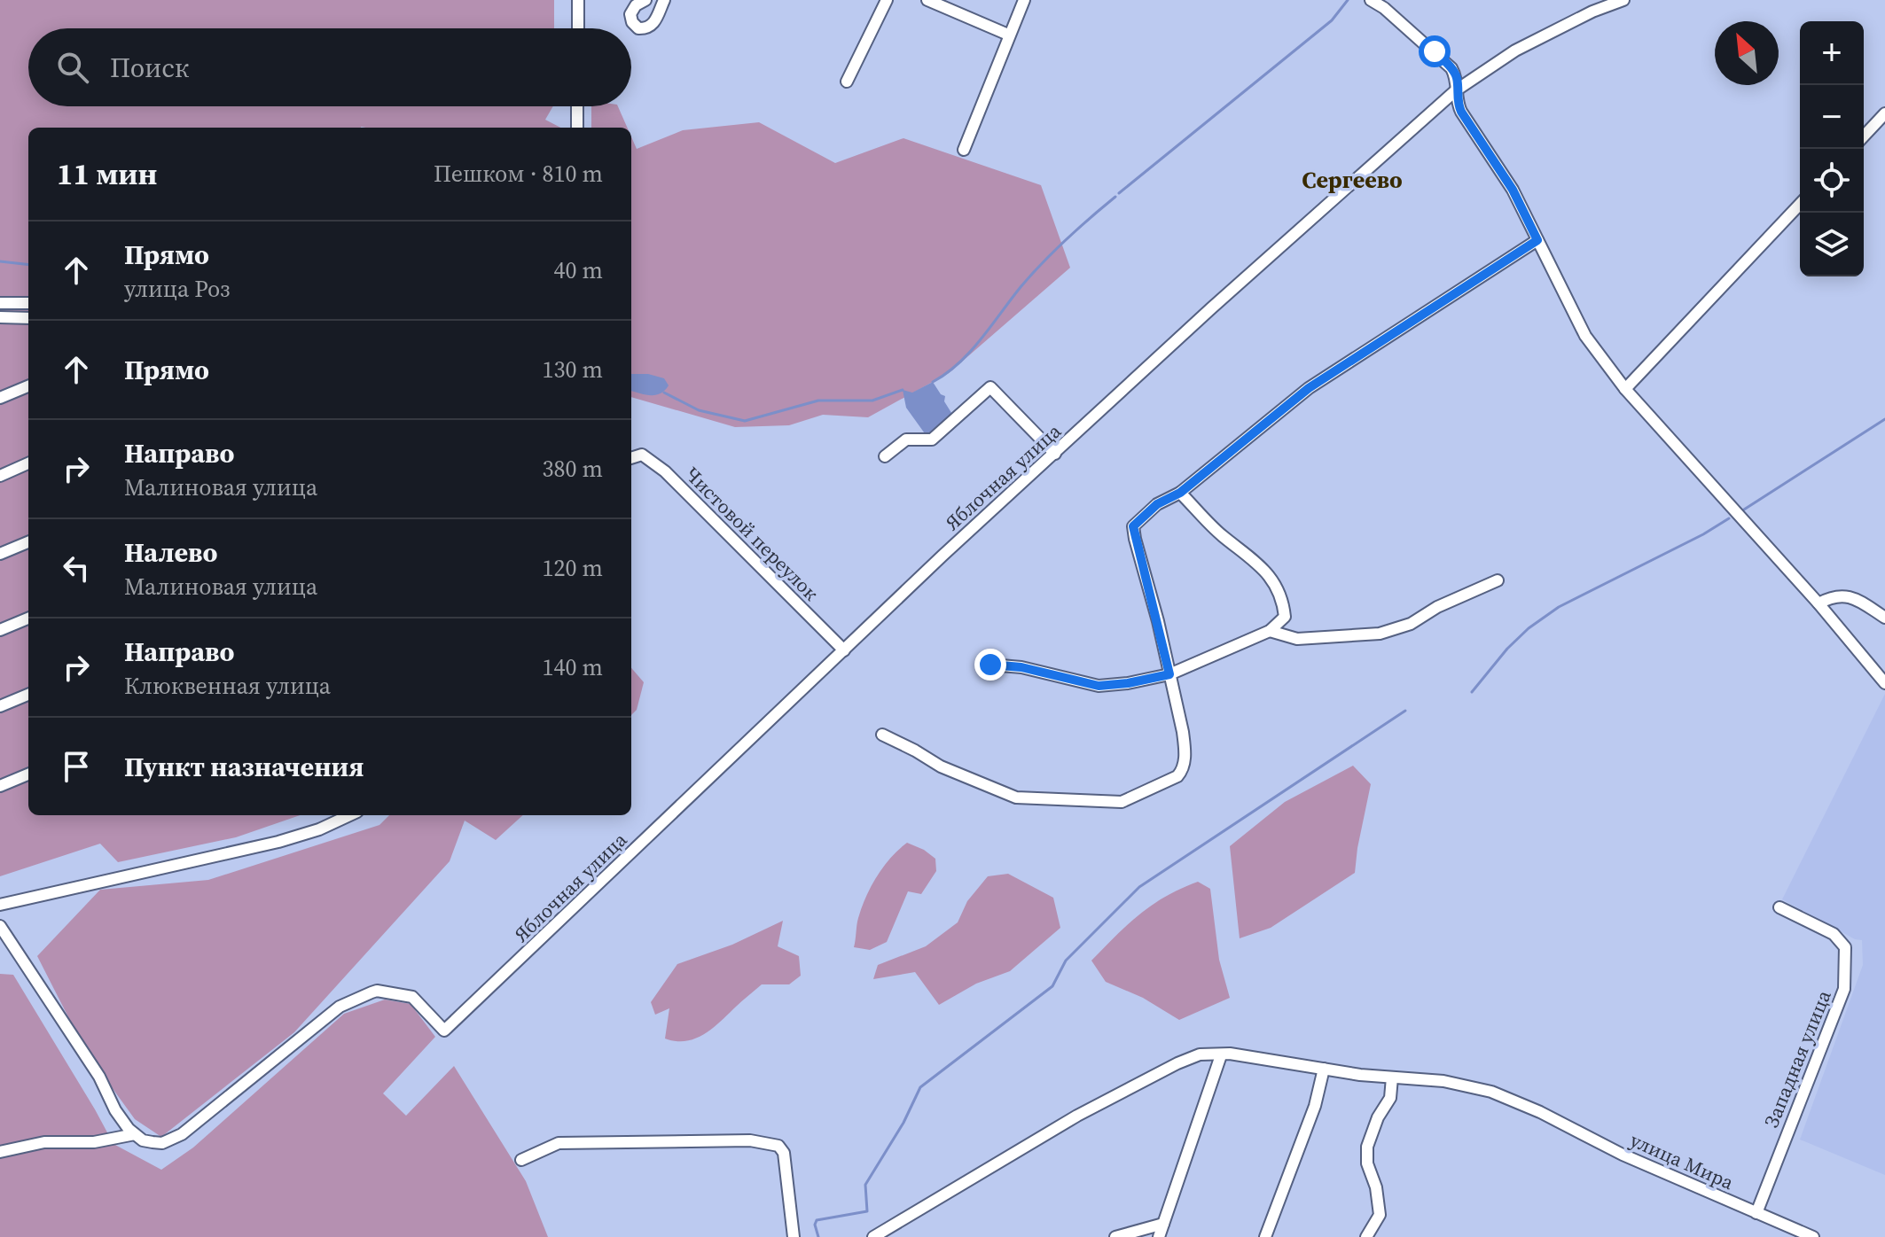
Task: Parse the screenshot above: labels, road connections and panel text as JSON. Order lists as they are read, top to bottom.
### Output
{
  "streets": {
    "street": [
      "Яблочная улица",
      "Чистовой переулок",
      "Западная улица",
      "улица Мира"
    ]
  },
  "crossings": [
    ["Яблочная улица", "Чистовой переулок"],
    ["Западная улица", "улица Мира"]
  ],
  "districts": ["Сергеево"],
  "north": "top left",
  "page": {
    "map_buttons": ["+", "−"],
    "search": "Поиск",
    "heading": ["11 мин", "Пешком · 810 m"],
    "list": [
      ["Прямо", "улица Роз", "40 m"],
      ["Прямо", "130 m"],
      ["Направо", "Малиновая улица", "380 m"],
      ["Налево", "Малиновая улица", "120 m"],
      ["Направо", "Клюквенная улица", "140 m"],
      "Пункт назначения"
    ]
  }
}
